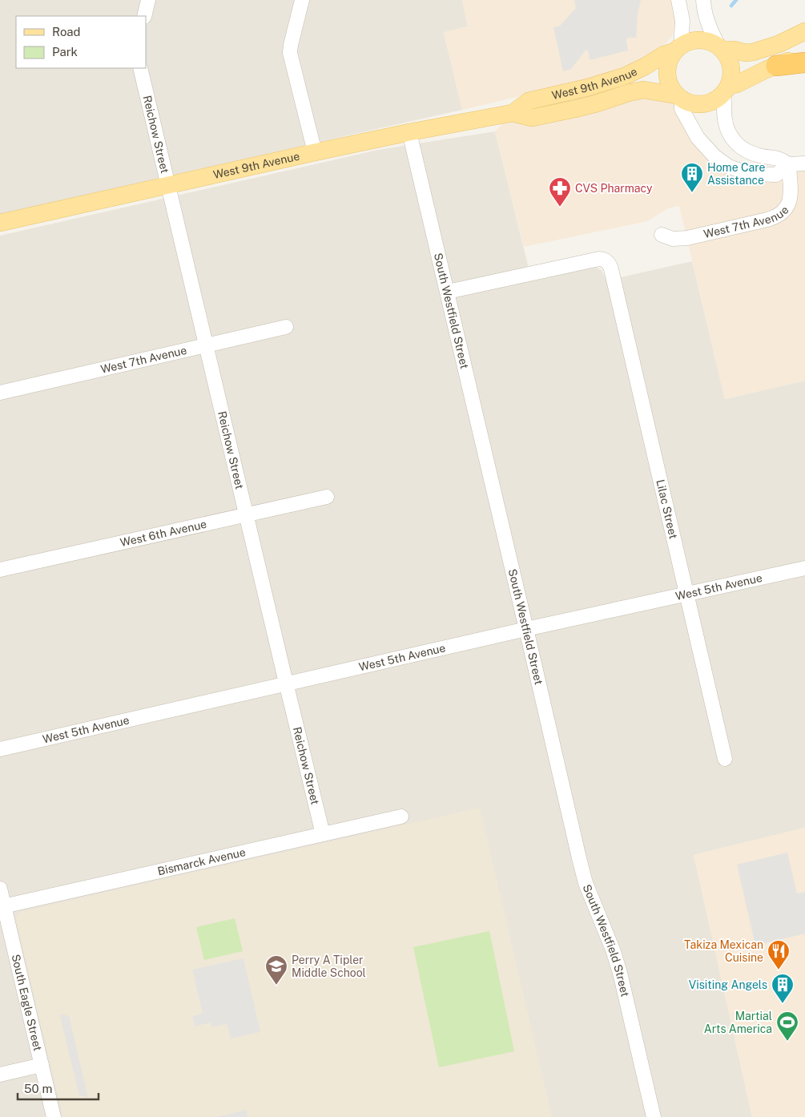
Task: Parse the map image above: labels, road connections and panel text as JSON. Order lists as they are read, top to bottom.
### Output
{
  "streets": {
    "main road": ["West 9th Avenue"],
    "street": [
      "Reichow Street",
      "West 7th Avenue",
      "South Westfield Street",
      "Lilac Street",
      "West 6th Avenue",
      "West 5th Avenue",
      "Bismarck Avenue",
      "South Eagle Street"
    ]
  },
  "crossings": [
    ["West 9th Avenue", "Reichow Street"],
    ["West 9th Avenue", "South Westfield Street"],
    ["Reichow Street", "West 7th Avenue"],
    ["Reichow Street", "West 6th Avenue"],
    ["Reichow Street", "West 5th Avenue"],
    ["Reichow Street", "Bismarck Avenue"],
    ["South Westfield Street", "Lilac Street"],
    ["South Westfield Street", "West 5th Avenue"],
    ["Lilac Street", "West 5th Avenue"],
    ["Bismarck Avenue", "South Eagle Street"]
  ],
  "places": {
    "building": ["Home Care Assistance", "Visiting Angels"],
    "pharmacy": ["CVS Pharmacy"],
    "restaurant": ["Takiza Mexican Cuisine"],
    "school or university": ["Perry A Tipler Middle School"],
    "sports": ["Martial Arts America"]
  },
  "legend": ["Road", "Park"],
  "scale_bar": "50 m"
}
